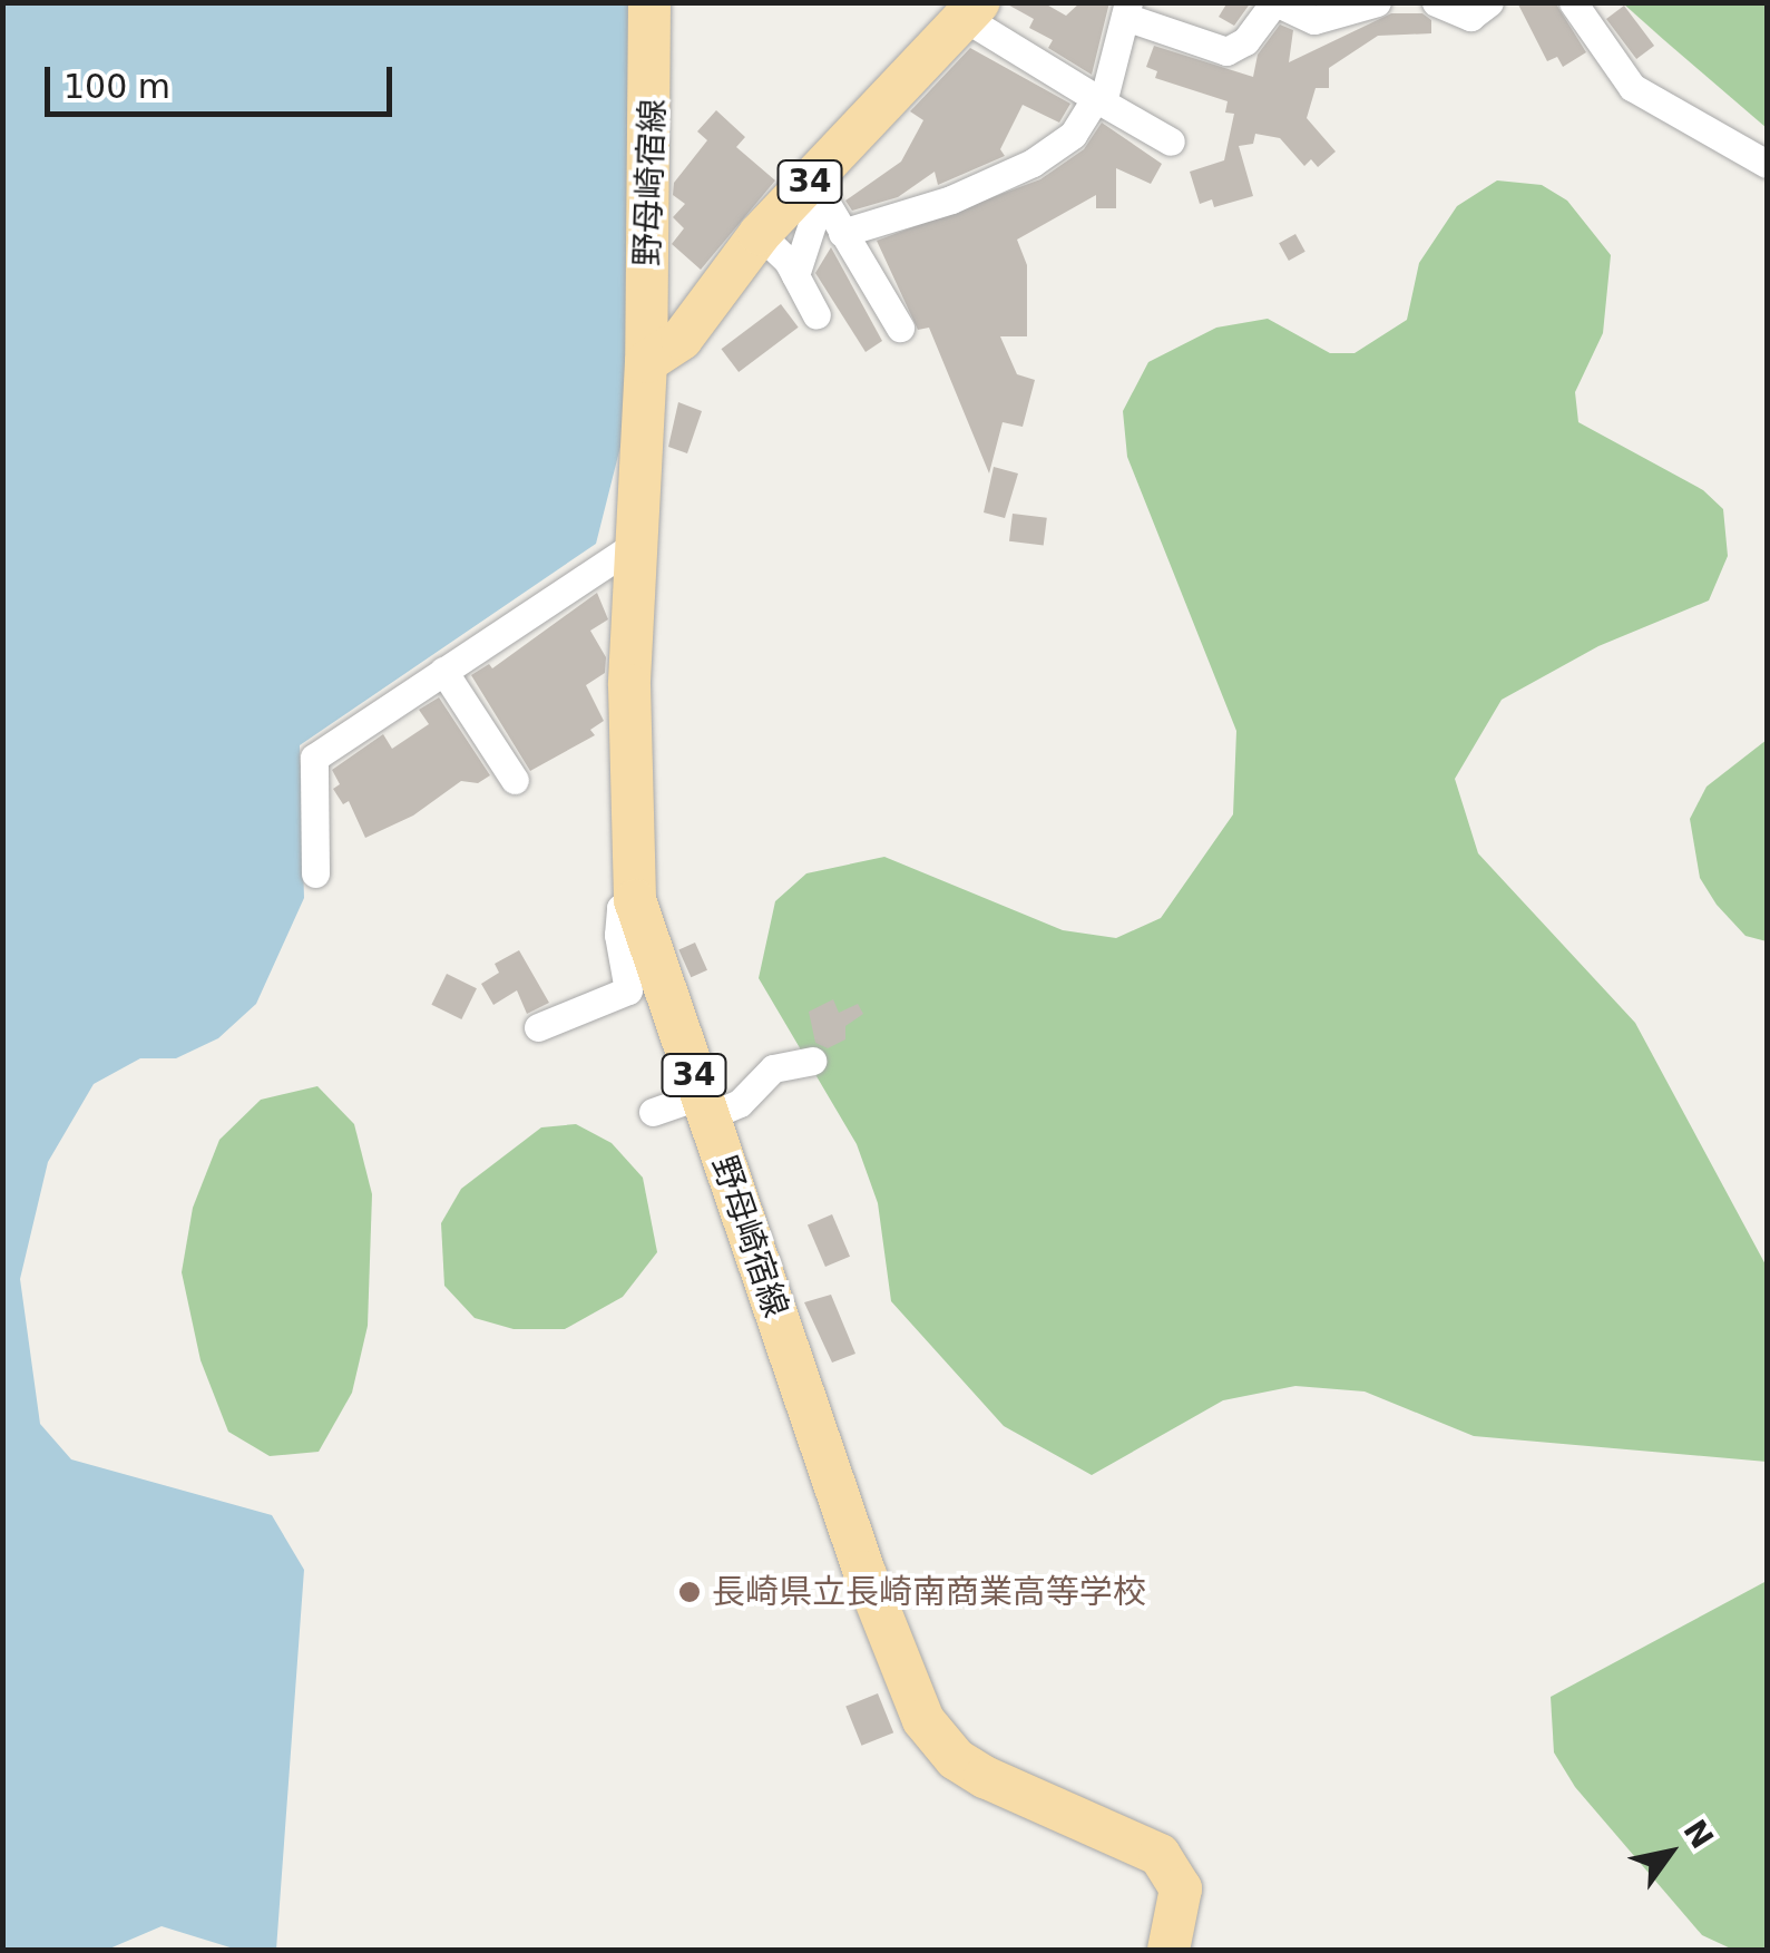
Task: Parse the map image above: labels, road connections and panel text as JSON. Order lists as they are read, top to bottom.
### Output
{
  "streets": {
    "main road": ["34", "野母崎宿線"]
  },
  "crossings": [
    ["34", "野母崎宿線"]
  ],
  "places": ["長崎県立長崎南商業高等学校"],
  "scale_bar": "100 m",
  "north": "top right"
}
